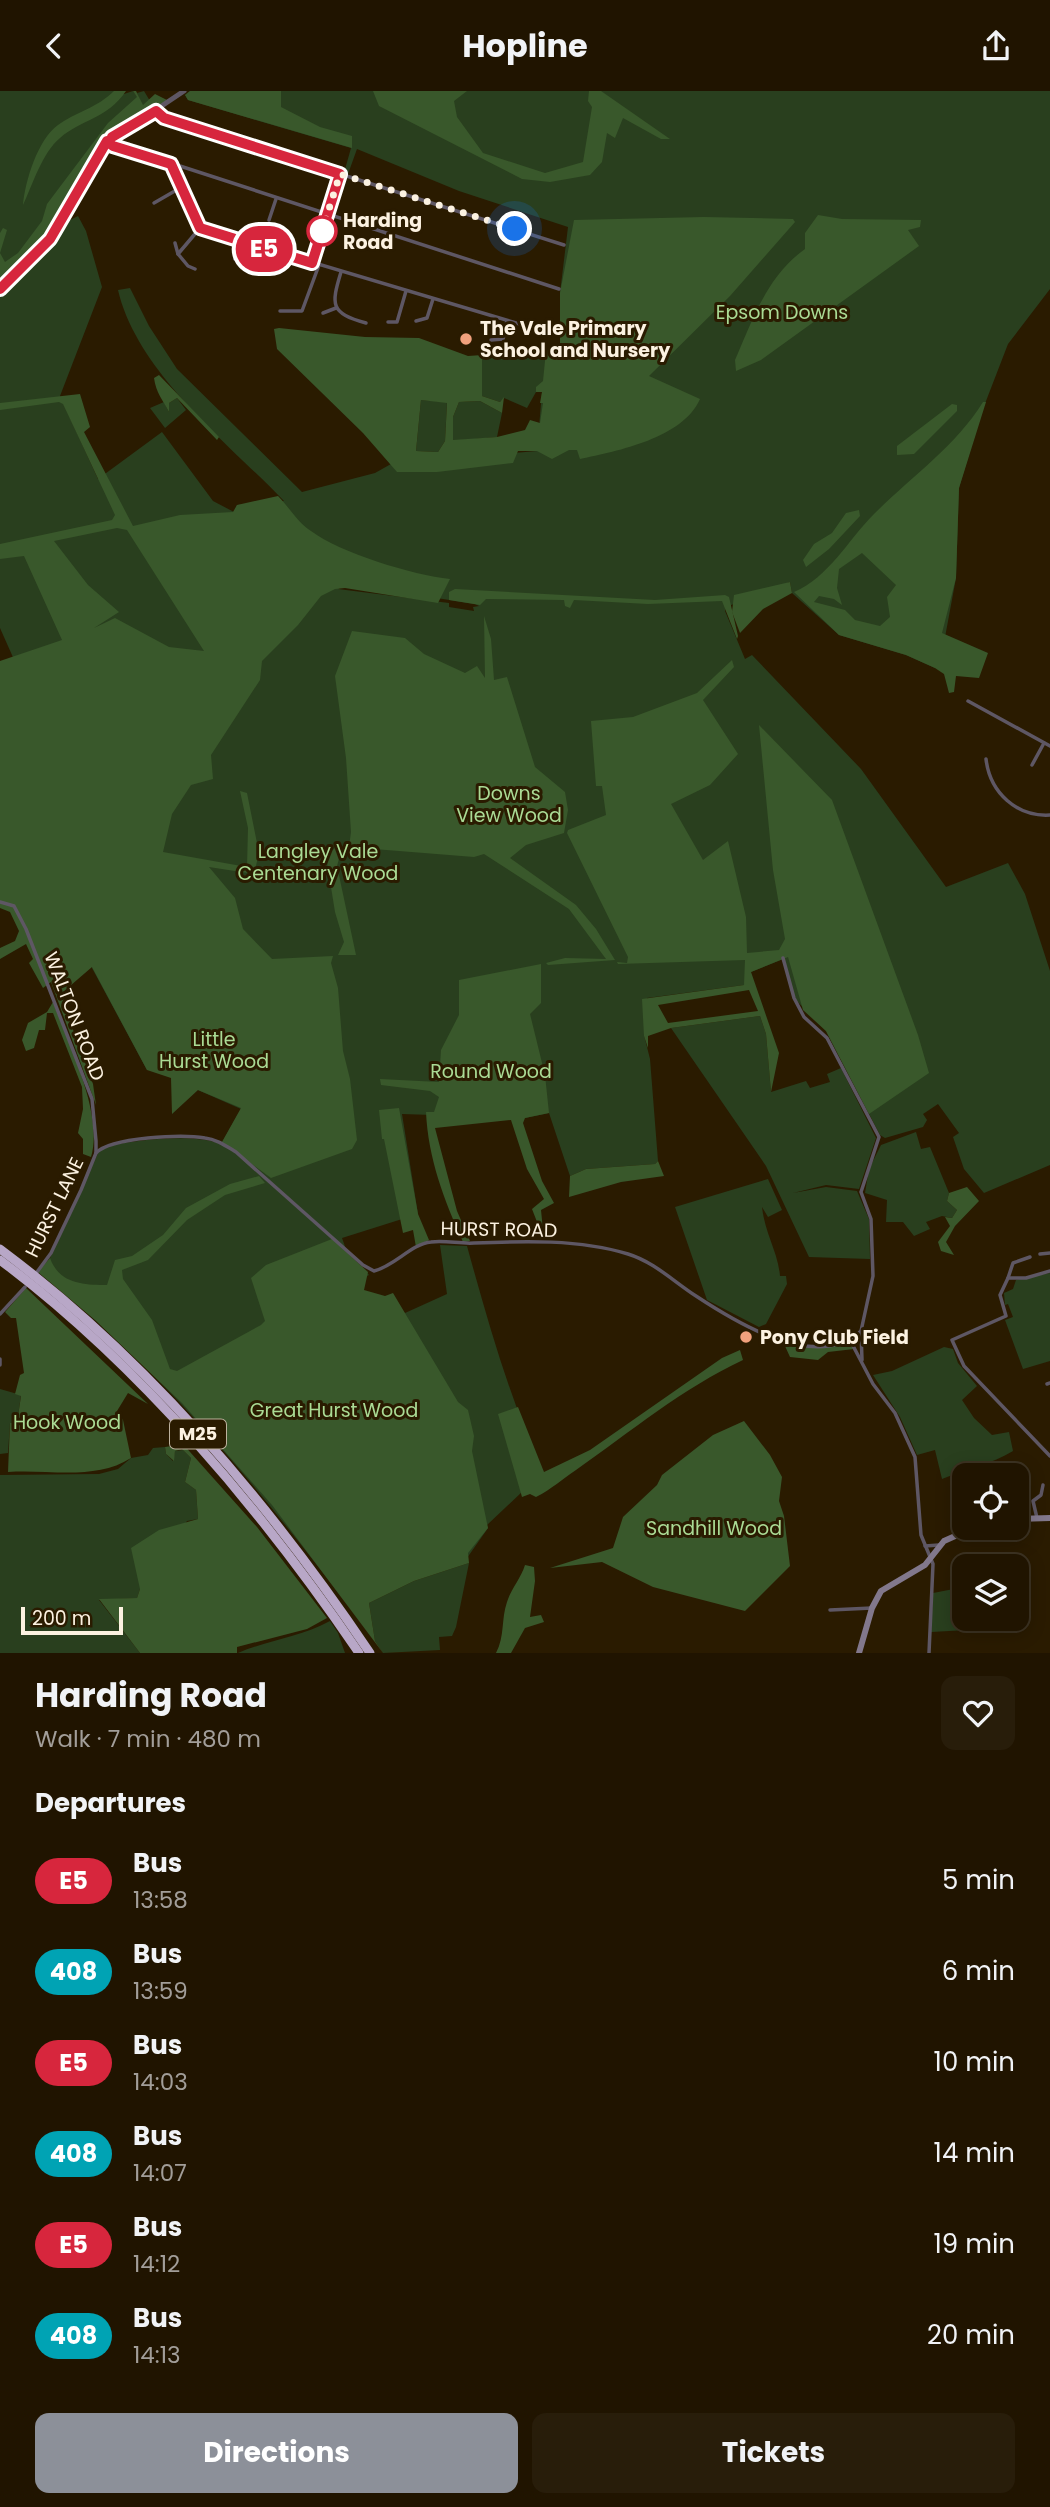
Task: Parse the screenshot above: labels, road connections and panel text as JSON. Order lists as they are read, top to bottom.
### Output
{
  "streets": {
    "highway": ["M25"],
    "street": ["WALTON ROAD", "HURST LANE", "HURST ROAD"]
  },
  "crossings": [
    ["WALTON ROAD", "HURST LANE"]
  ],
  "parks": [
    "Epsom Downs",
    "Downs View Wood",
    "Langley Vale Centenary Wood",
    "Little Hurst Wood",
    "Round Wood",
    "Great Hurst Wood",
    "Hook Wood",
    "Sandhill Wood"
  ],
  "places": ["Harding Road", "The Vale Primary School and Nursery", "Pony Club Field"],
  "lines": ["bus line E5"],
  "scale_bar": "200 m",
  "page": {
    "header": "Hopline",
    "on_map": "E5",
    "scale": "200 m",
    "heading": [
      ["Harding Road", "Walk · 7 min · 480 m"],
      "Departures"
    ],
    "list": [
      {
        "mark": "E5",
        "name": "Bus",
        "note": "13:58",
        "value": "5 min"
      },
      {
        "mark": "408",
        "name": "Bus",
        "note": "13:59",
        "value": "6 min"
      },
      {
        "mark": "E5",
        "name": "Bus",
        "note": "14:03",
        "value": "10 min"
      },
      {
        "mark": "408",
        "name": "Bus",
        "note": "14:07",
        "value": "14 min"
      },
      {
        "mark": "E5",
        "name": "Bus",
        "note": "14:12",
        "value": "19 min"
      },
      {
        "mark": "408",
        "name": "Bus",
        "note": "14:13",
        "value": "20 min"
      }
    ],
    "buttons": ["Directions", "Tickets"]
  }
}
